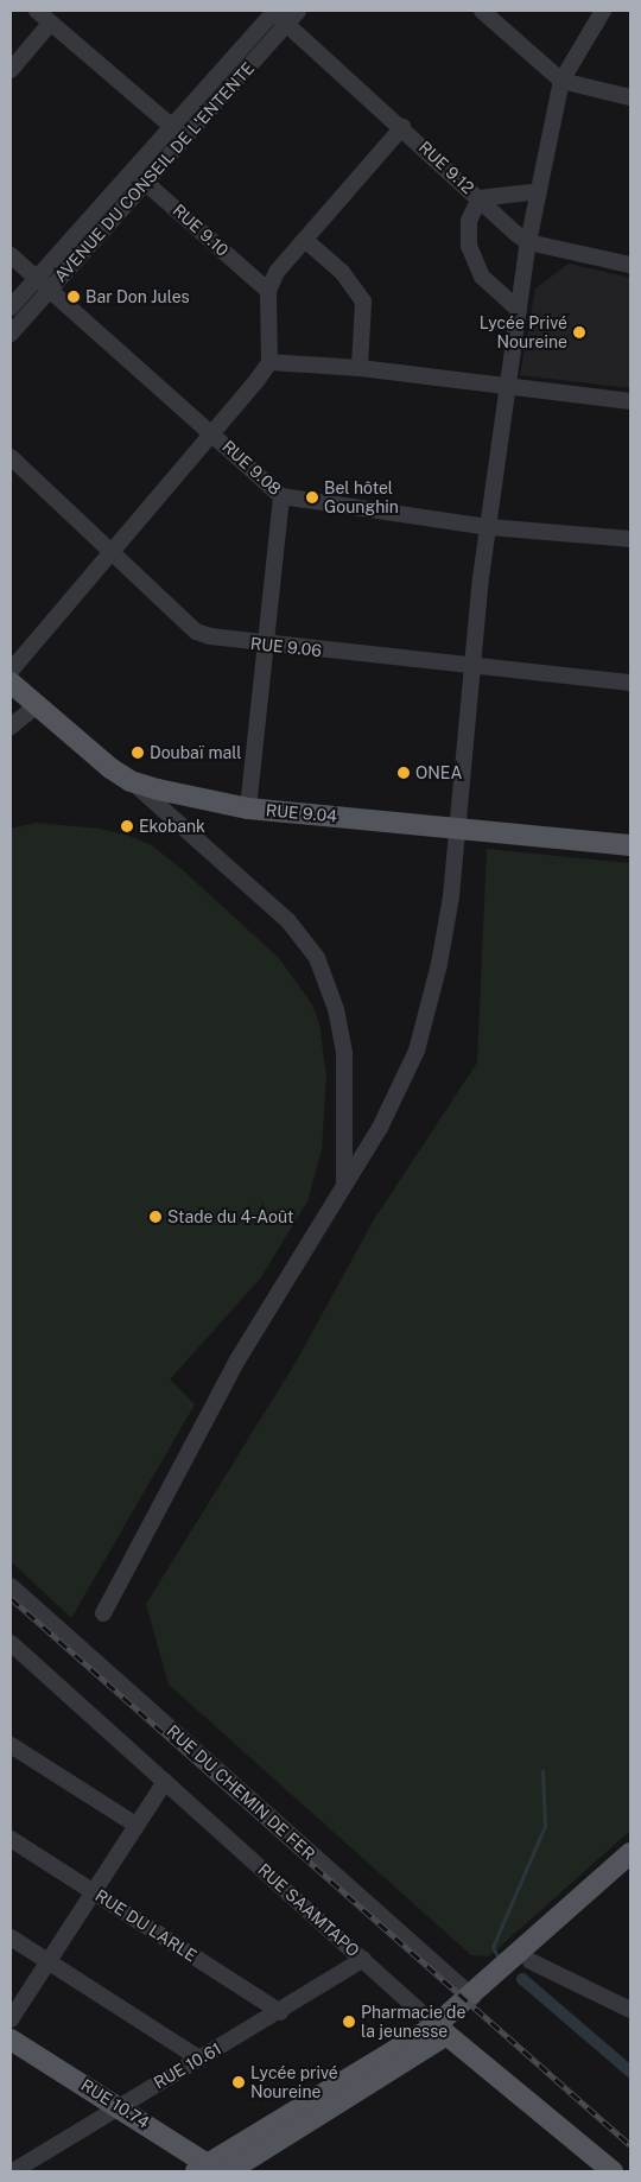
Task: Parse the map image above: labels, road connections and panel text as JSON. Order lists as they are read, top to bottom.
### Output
{
  "streets": {
    "main road": ["RUE 9.04", "RUE SAAMTAPO", "RUE 10.74"],
    "street": [
      "RUE 9.12",
      "AVENUE DU CONSEIL DE L'ENTENTE",
      "RUE 9.10",
      "RUE 9.08",
      "RUE 9.06",
      "RUE DU CHEMIN DE FER",
      "RUE DU LARLE",
      "RUE 10.61"
    ]
  },
  "crossings": [
    ["RUE 9.12", "AVENUE DU CONSEIL DE L'ENTENTE"],
    ["AVENUE DU CONSEIL DE L'ENTENTE", "RUE 9.10"],
    ["AVENUE DU CONSEIL DE L'ENTENTE", "RUE 9.08"],
    ["RUE SAAMTAPO", "RUE 10.61"],
    ["RUE DU LARLE", "RUE 10.61"],
    ["RUE 10.61", "RUE 10.74"]
  ],
  "places": [
    "Bar Don Jules",
    "Lycée Privé Noureine",
    "Bel hôtel Gounghin",
    "Doubaï mall",
    "ONEA",
    "Ekobank",
    "Stade du 4-Août",
    "Pharmacie de la jeunesse",
    "Lycée privé Noureine"
  ]
}
